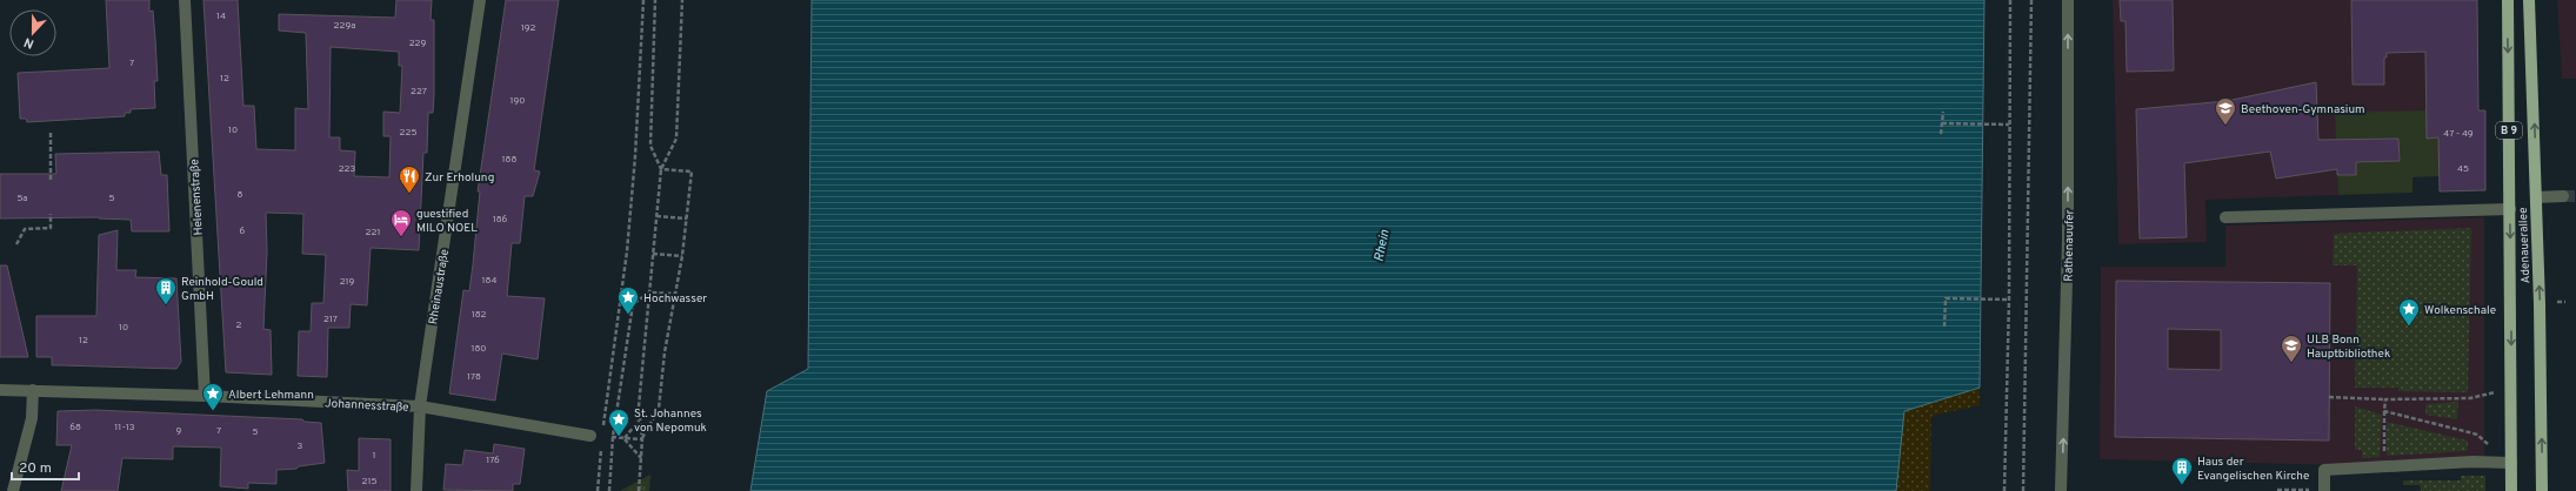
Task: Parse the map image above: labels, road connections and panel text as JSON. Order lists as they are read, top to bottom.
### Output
{
  "streets": {
    "main road": ["B 9", "Adenauerallee"],
    "street": [
      "Helenenstraße",
      "Rathenauufer",
      "Rheinaustraße",
      "Johannesstraße"
    ]
  },
  "crossings": [
    ["Helenenstraße", "Johannesstraße"],
    ["Rheinaustraße", "Johannesstraße"]
  ],
  "one_way": ["Rathenauufer"],
  "water": ["Rhein"],
  "places": {
    "school or university": ["Beethoven-Gymnasium", "ULB Bonn Hauptbibliothek"],
    "restaurant": ["Zur Erholung"],
    "hotel": ["guestified MILO NOEL"],
    "building": ["Reinhold-Gould GmbH", "Haus der Evangelischen Kirche"],
    "place": [
      "Hochwasser",
      "Wolkenschale",
      "Albert Lehmann",
      "St. Johannes von Nepomuk"
    ]
  },
  "house_numbers": [
    "14",
    "229a",
    "192",
    "229",
    "7",
    "12",
    "227",
    "190",
    "10",
    "225",
    "47 - 49",
    "188",
    "223",
    "45",
    "8",
    "5a",
    "5",
    "186",
    "6",
    "221",
    "184",
    "219",
    "182",
    "217",
    "2",
    "10",
    "12",
    "180",
    "178",
    "68",
    "11-13",
    "9",
    "7",
    "5",
    "3",
    "1",
    "176",
    "215"
  ],
  "scale_bar": "20 m",
  "north": "bottom"
}
